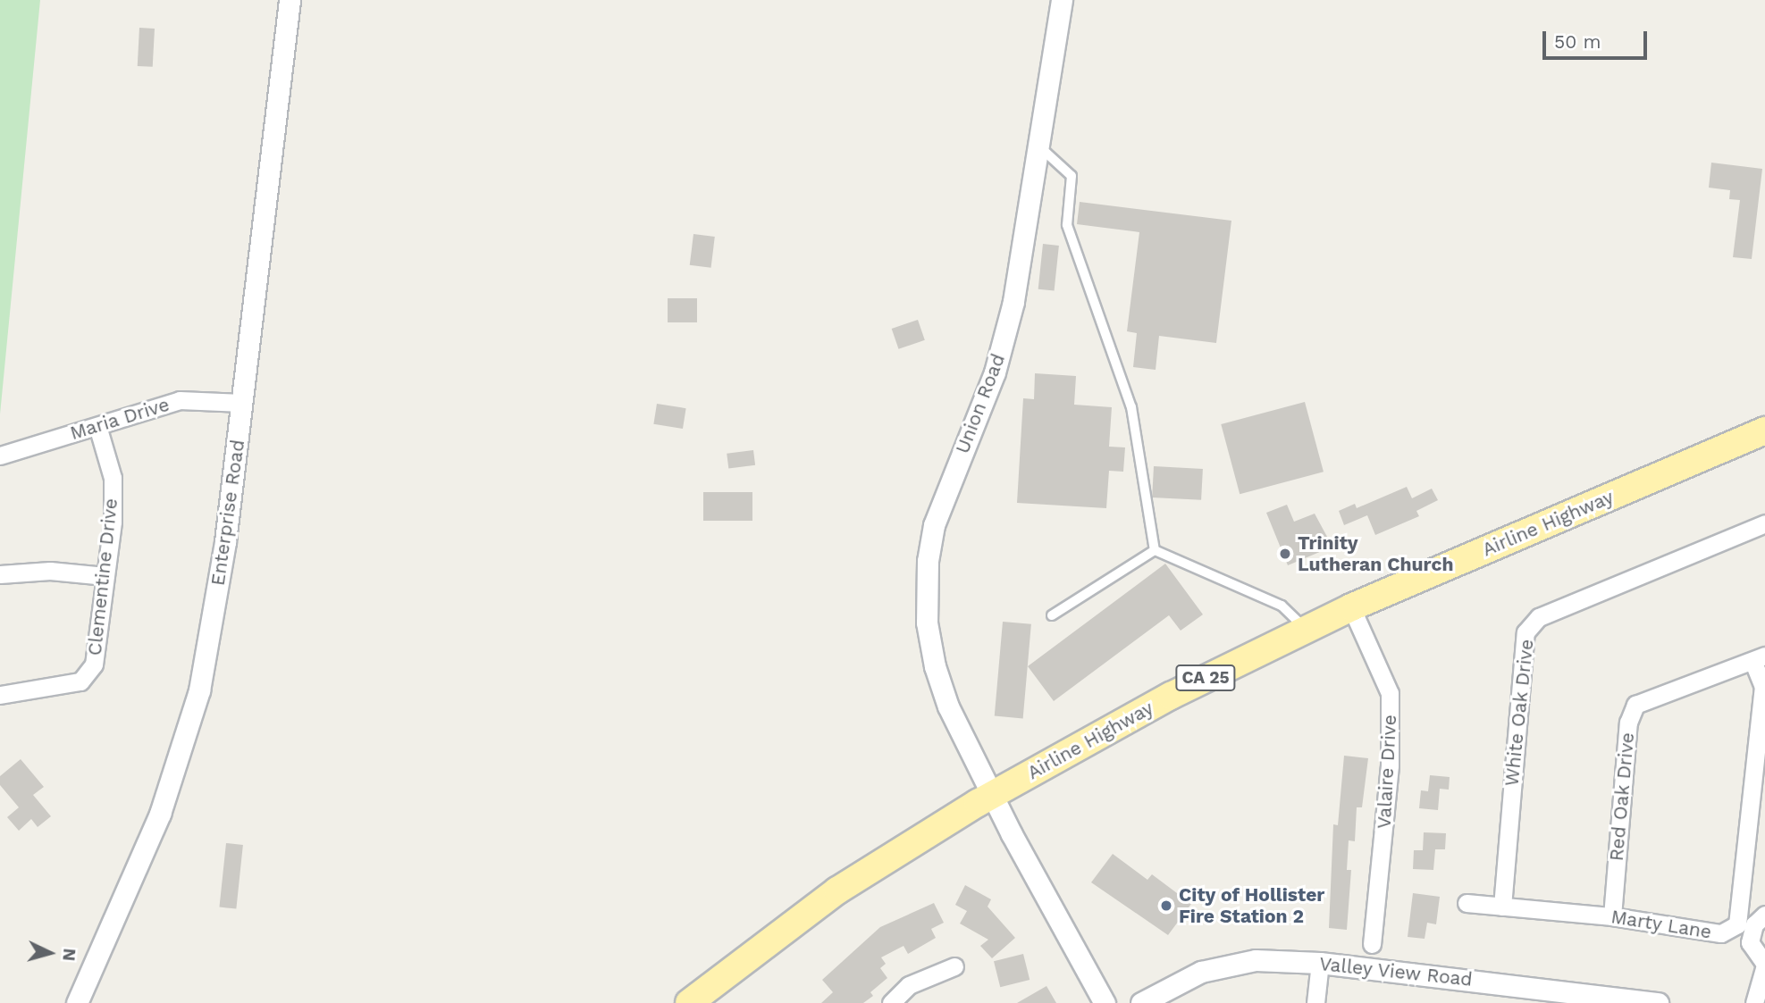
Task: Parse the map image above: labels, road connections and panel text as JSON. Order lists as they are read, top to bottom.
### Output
{
  "streets": {
    "main road": ["Airline Highway", "CA 25"],
    "street": [
      "Union Road",
      "Maria Drive",
      "Enterprise Road",
      "Clementine Drive",
      "White Oak Drive",
      "Valaire Drive",
      "Red Oak Drive",
      "Marty Lane",
      "Valley View Road"
    ]
  },
  "crossings": [
    ["Union Road", "Airline Highway"],
    ["Maria Drive", "Enterprise Road"],
    ["Maria Drive", "Clementine Drive"],
    ["Airline Highway", "Valaire Drive"],
    ["White Oak Drive", "Marty Lane"],
    ["Red Oak Drive", "Marty Lane"]
  ],
  "places": ["Trinity Lutheran Church", "City of Hollister Fire Station 2"],
  "scale_bar": "50 m",
  "north": "right"
}
